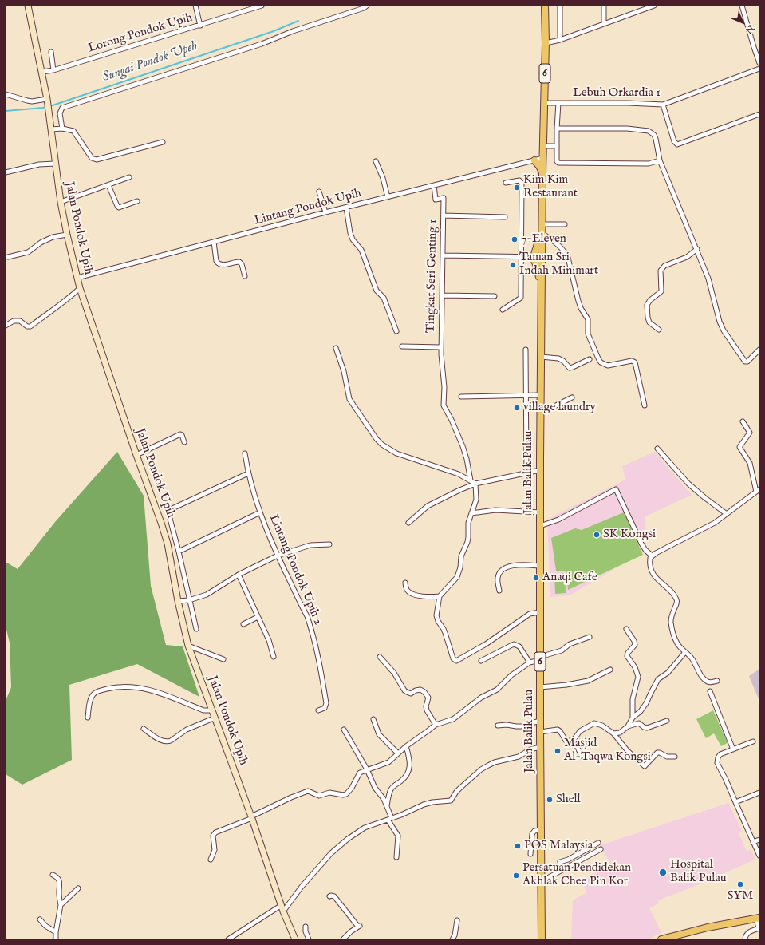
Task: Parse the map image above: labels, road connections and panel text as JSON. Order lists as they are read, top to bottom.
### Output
{
  "streets": {
    "main road": ["6", "Jalan Pondok Upih", "Jalan Balik Pulau"],
    "street": [
      "Lorong Pondok Upih",
      "Lebuh Orkardia 1",
      "Lintang Pondok Upih",
      "Tingkat Seri Genting 1",
      "Lintang Pondok Upih 2"
    ]
  },
  "crossings": [
    ["Lorong Pondok Upih", "Jalan Pondok Upih"],
    ["Lebuh Orkardia 1", "Jalan Balik Pulau"],
    ["Lintang Pondok Upih", "Jalan Pondok Upih"],
    ["Lintang Pondok Upih", "Tingkat Seri Genting 1"],
    ["Lintang Pondok Upih", "Jalan Balik Pulau"]
  ],
  "water": ["Sungai Pondok Upeh"],
  "places": [
    "Kim Kim Restaurant",
    "7-Eleven",
    "Taman Sri Indah Minimart",
    "village laundry",
    "SK Kongsi",
    "Anaqi Cafe",
    "Masjid Al-Taqwa Kongsi",
    "Shell",
    "POS Malaysia",
    "Hospital Balik Pulau",
    "Persatuan Pendidekan Akhlak Chee Pin Kor",
    "SYM"
  ],
  "north": "bottom right"
}
